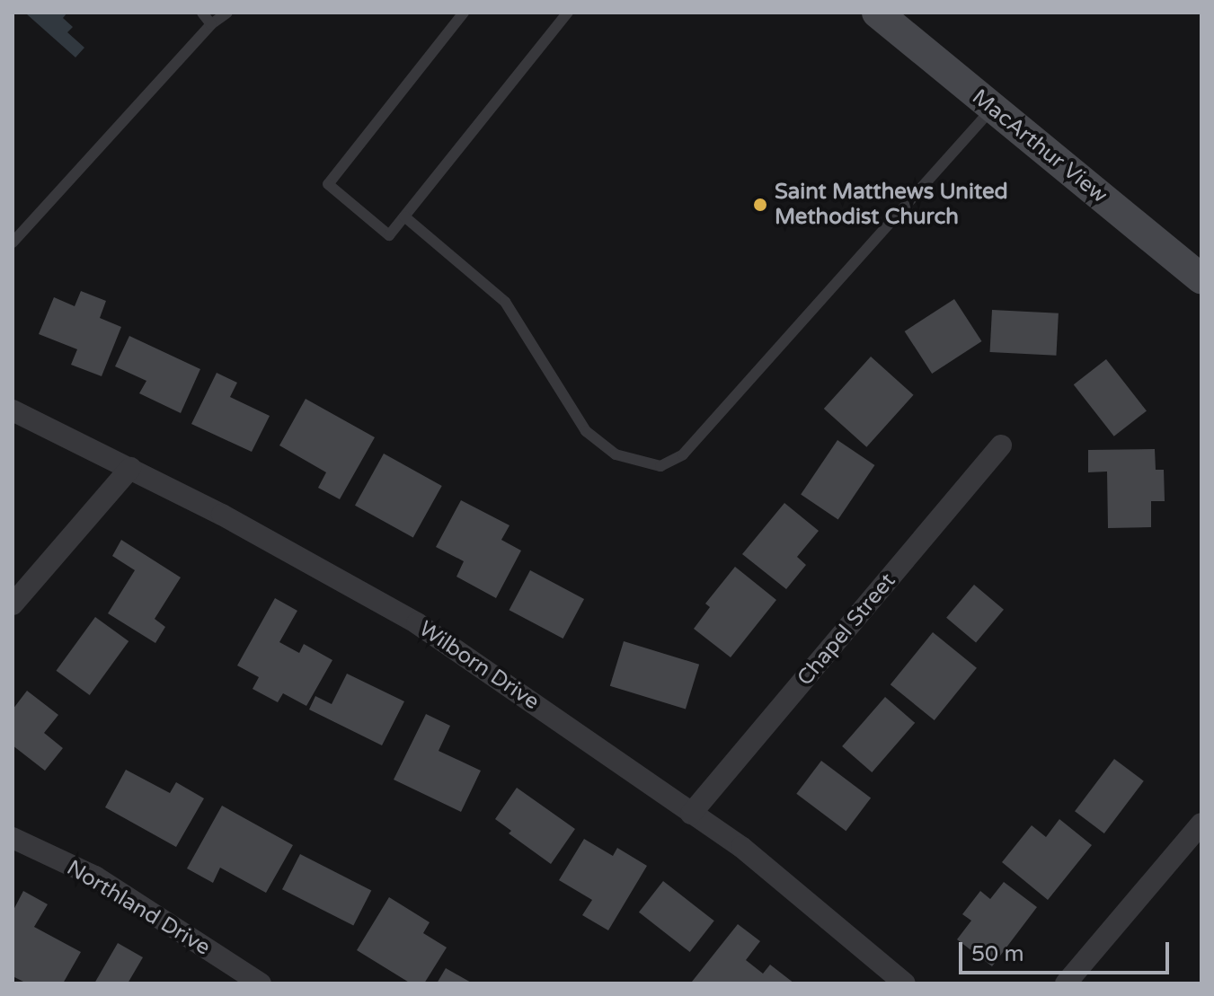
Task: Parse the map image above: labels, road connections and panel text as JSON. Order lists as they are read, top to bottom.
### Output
{
  "streets": {
    "street": [
      "MacArthur View",
      "Chapel Street",
      "Wilborn Drive",
      "Northland Drive"
    ]
  },
  "crossings": [
    ["Chapel Street", "Wilborn Drive"]
  ],
  "places": ["Saint Matthews United Methodist Church"],
  "scale_bar": "50 m"
}
